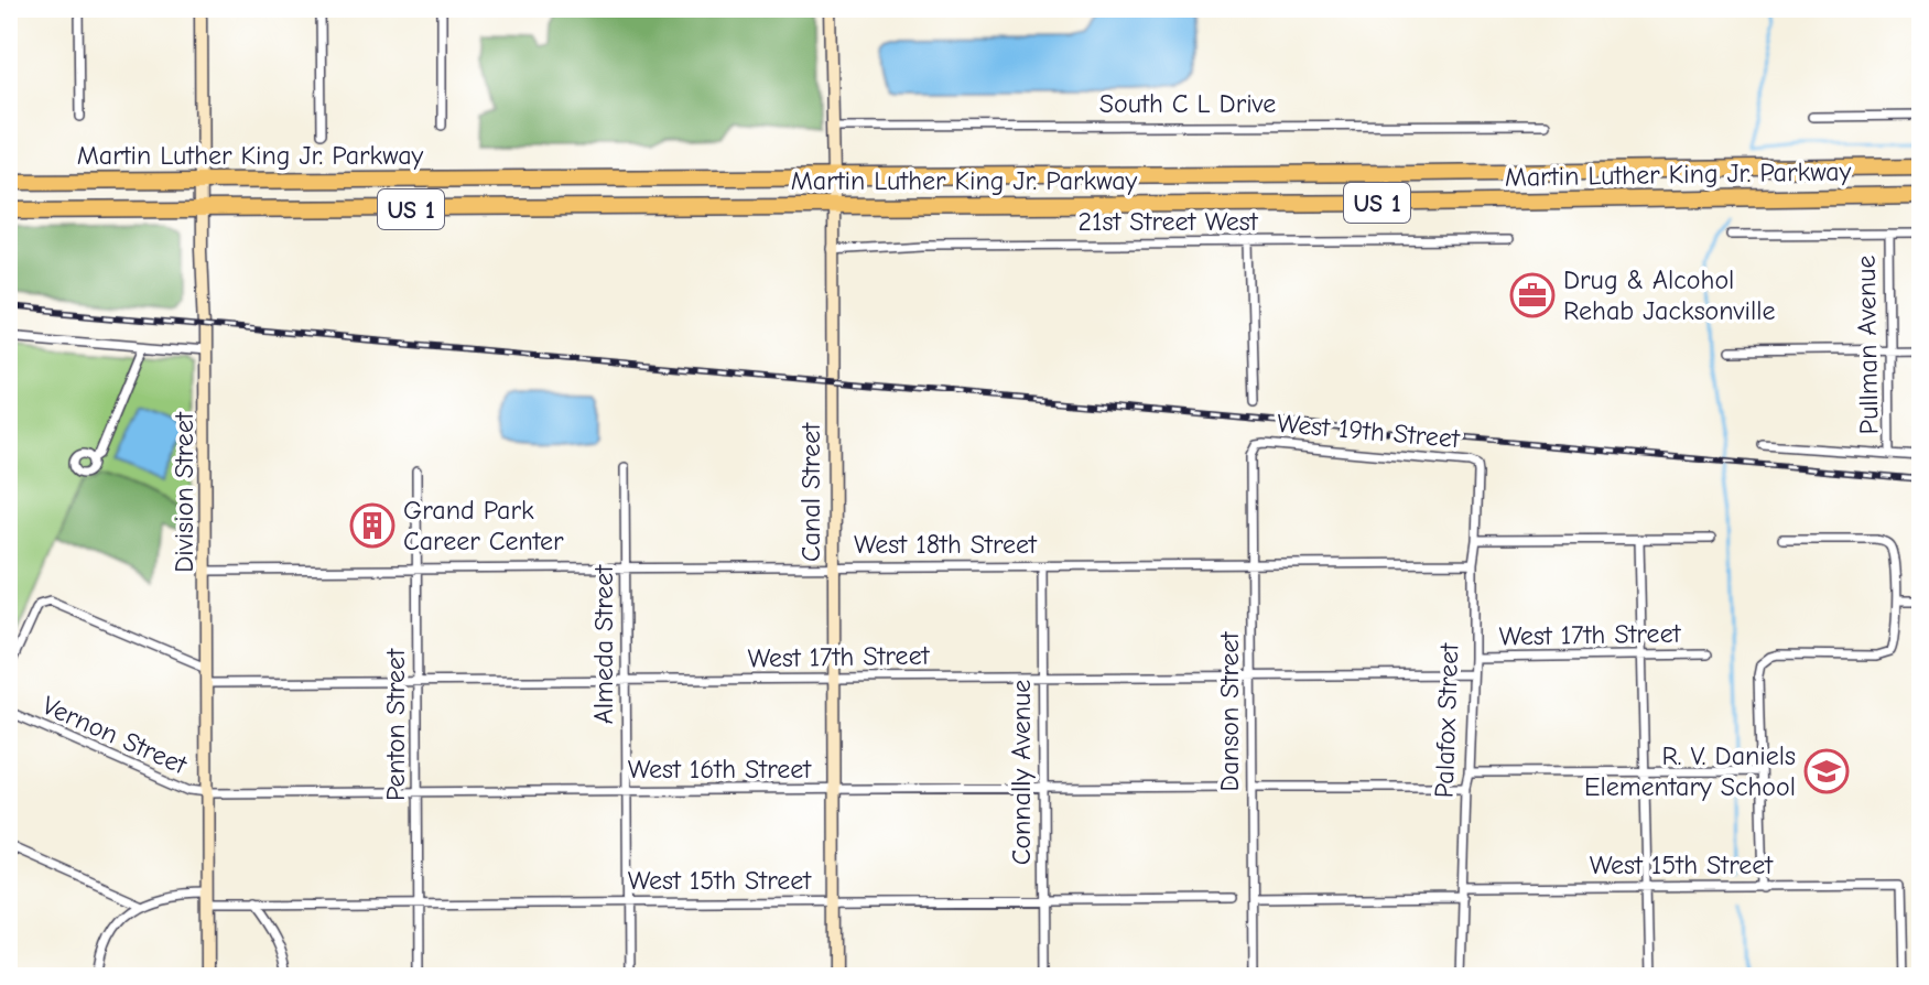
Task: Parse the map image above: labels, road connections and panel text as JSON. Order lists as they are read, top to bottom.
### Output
{
  "streets": {
    "highway": ["Martin Luther King Jr. Parkway", "US 1"],
    "street": [
      "South C L Drive",
      "21st Street West",
      "Pullman Avenue",
      "West 19th Street",
      "Division Street",
      "Canal Street",
      "West 18th Street",
      "West 17th Street",
      "Almeda Street",
      "Danson Street",
      "Palafox Street",
      "Penton Street",
      "Vernon Street",
      "West 16th Street",
      "Connally Avenue",
      "West 15th Street"
    ]
  },
  "crossings": [
    ["South C L Drive", "Canal Street"],
    ["Martin Luther King Jr. Parkway", "Division Street"],
    ["Martin Luther King Jr. Parkway", "Canal Street"],
    ["21st Street West", "Canal Street"],
    ["West 19th Street", "Danson Street"],
    ["West 19th Street", "Palafox Street"],
    ["Division Street", "West 18th Street"],
    ["Division Street", "West 17th Street"],
    ["Division Street", "Vernon Street"],
    ["Division Street", "West 16th Street"],
    ["Division Street", "West 15th Street"],
    ["Canal Street", "West 18th Street"],
    ["Canal Street", "West 17th Street"],
    ["Canal Street", "West 16th Street"],
    ["Canal Street", "West 15th Street"],
    ["West 18th Street", "Almeda Street"],
    ["West 18th Street", "Danson Street"],
    ["West 18th Street", "Palafox Street"],
    ["West 18th Street", "Penton Street"],
    ["West 18th Street", "Connally Avenue"],
    ["West 17th Street", "Almeda Street"],
    ["West 17th Street", "Danson Street"],
    ["West 17th Street", "Palafox Street"],
    ["West 17th Street", "Penton Street"],
    ["West 17th Street", "Connally Avenue"],
    ["Almeda Street", "West 16th Street"],
    ["Almeda Street", "West 15th Street"],
    ["Danson Street", "West 15th Street"],
    ["Palafox Street", "West 15th Street"],
    ["Penton Street", "West 16th Street"],
    ["Penton Street", "West 15th Street"],
    ["Vernon Street", "West 16th Street"],
    ["West 16th Street", "Connally Avenue"],
    ["Connally Avenue", "West 15th Street"]
  ],
  "places": {
    "office": ["Drug & Alcohol Rehab Jacksonville"],
    "building": ["Grand Park Career Center"],
    "school or university": ["R. V. Daniels Elementary School"]
  }
}
